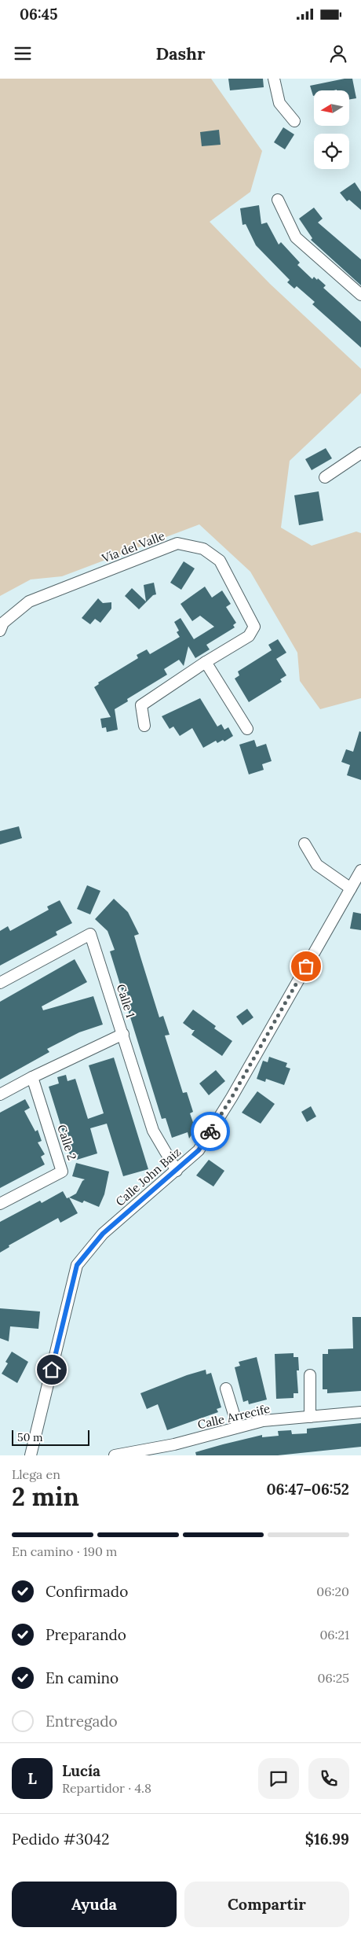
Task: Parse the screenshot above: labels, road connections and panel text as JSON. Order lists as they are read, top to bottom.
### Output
{
  "streets": {
    "street": [
      "Vía del Valle",
      "Calle 1",
      "Calle 2",
      "Calle John Baiz",
      "Calle Arrecife"
    ]
  },
  "crossings": [
    ["Calle 1", "Calle John Baiz"]
  ],
  "scale_bar": "50 m",
  "north": "left",
  "page": {
    "status": "06:45",
    "header": "Dashr",
    "scale": "50 m",
    "heading": ["2 min", "Llega en", "06:47–06:52"],
    "panel": [
      "Lucía",
      "Repartidor · 4.8",
      "Pedido #3042",
      "$16.99"
    ],
    "bar": "En camino · 190 m",
    "list": [
      ["Confirmado", "06:20"],
      ["Preparando", "06:21"],
      ["En camino", "06:25"],
      "Entregado"
    ],
    "round": "L",
    "buttons": ["Ayuda", "Compartir"]
  }
}
